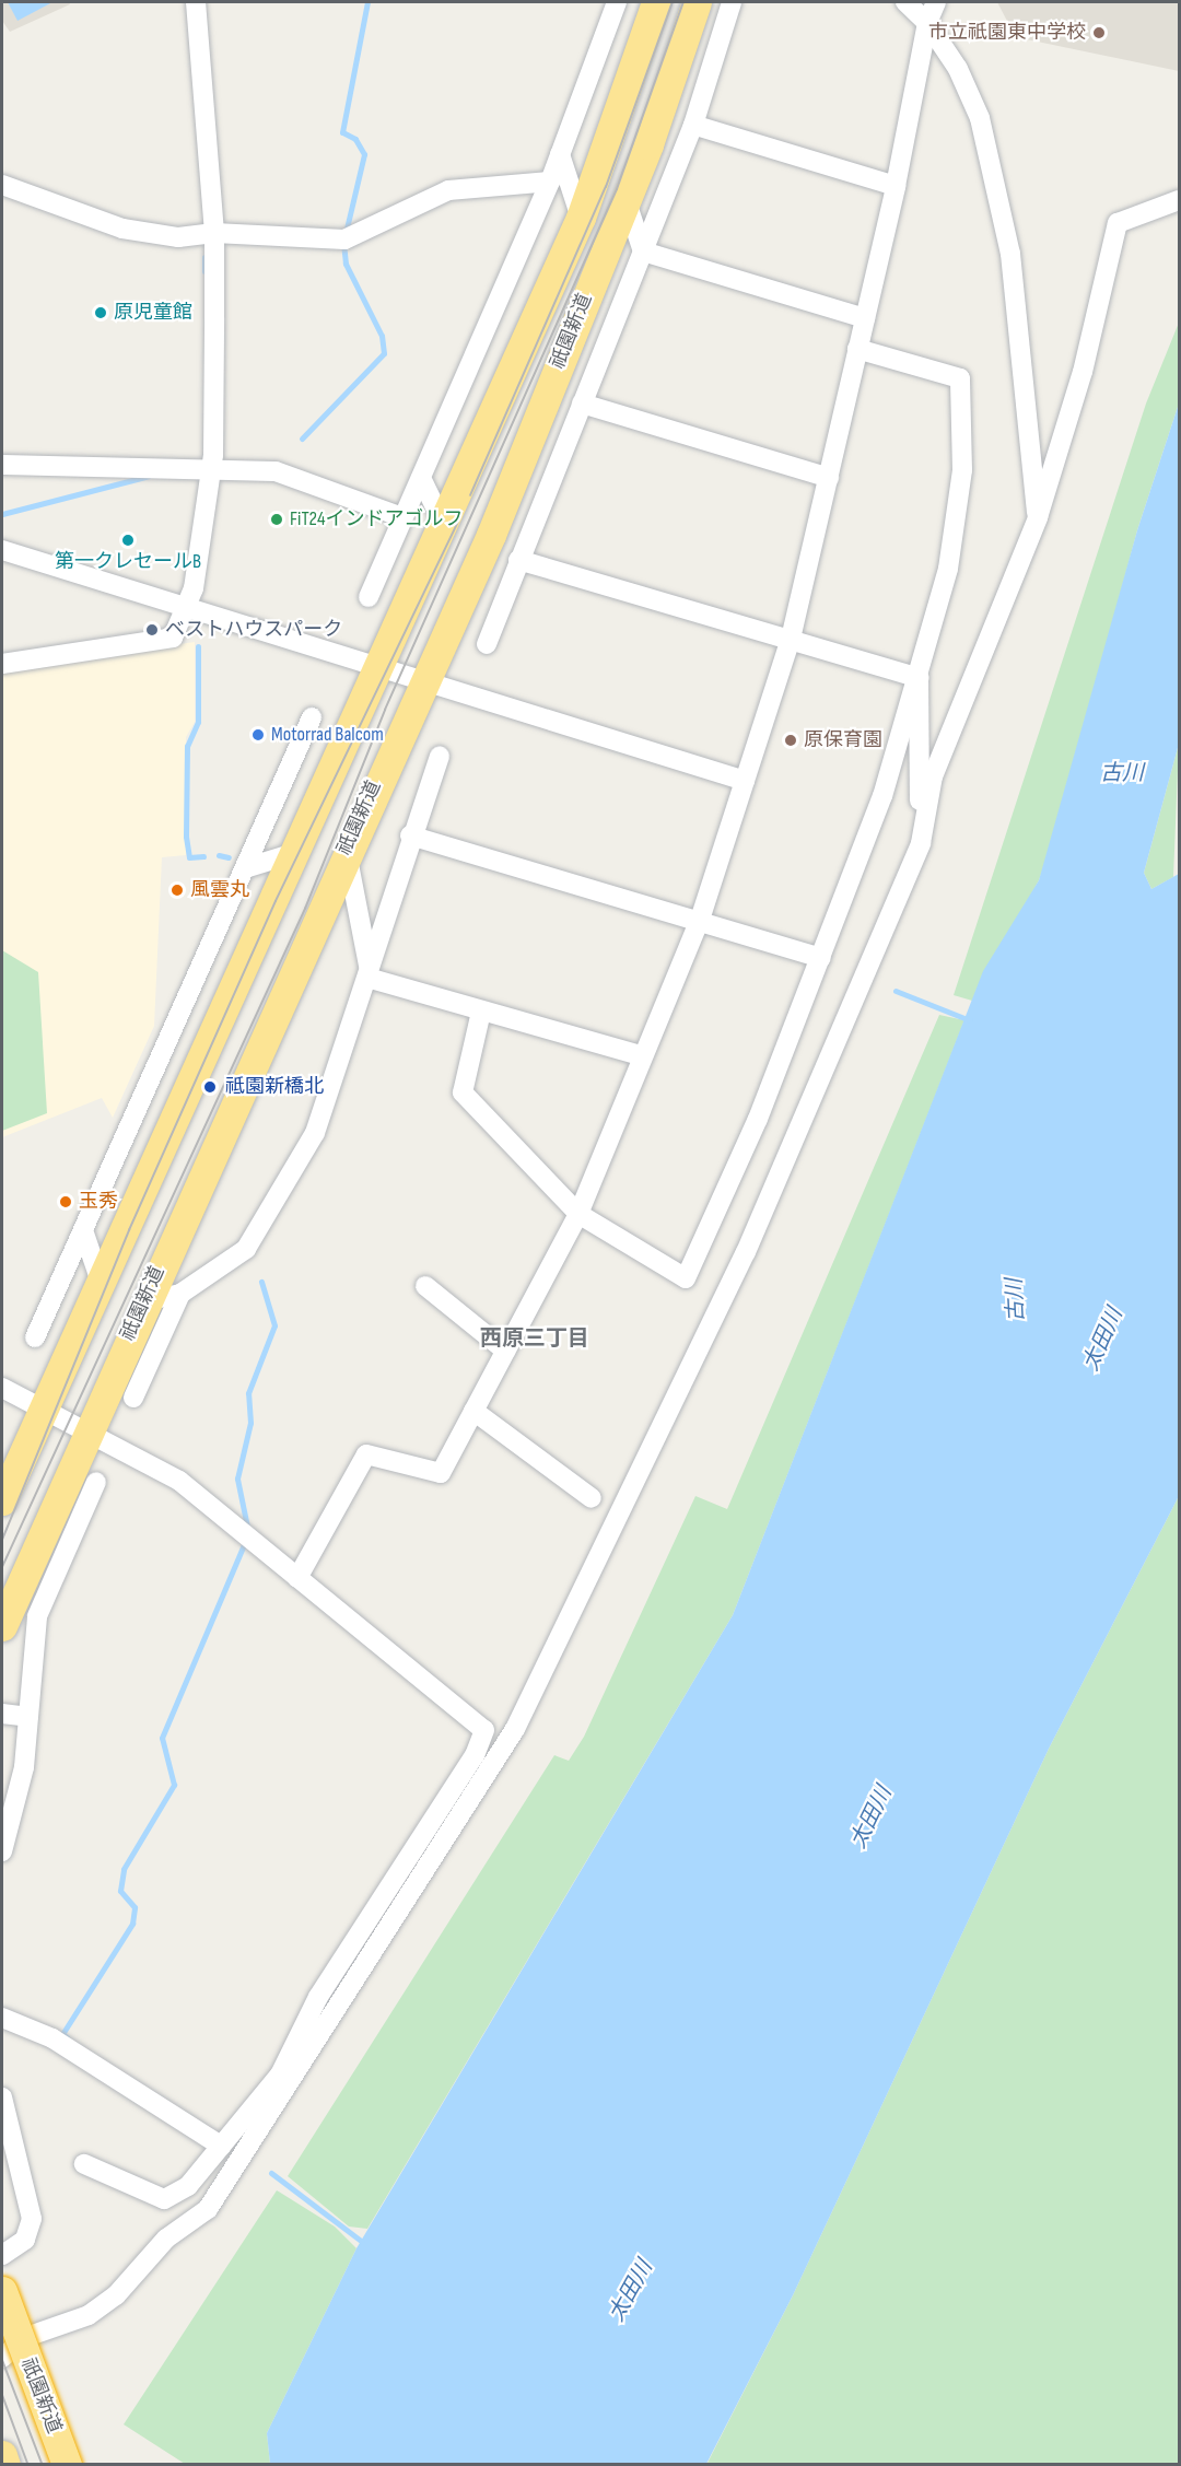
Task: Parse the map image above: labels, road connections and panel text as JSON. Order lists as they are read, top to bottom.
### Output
{
  "streets": {
    "highway": ["祇園新道"]
  },
  "districts": ["西原三丁目"],
  "water": ["古川", "太田川"],
  "places": [
    "市立祇園東中学校",
    "原児童館",
    "FiT24インドアゴルフ",
    "第一クレセールB",
    "ベストハウスパーク",
    "Motorrad Balcom",
    "原保育園",
    "風雲丸",
    "祗園新橋北",
    "玉秀"
  ]
}
